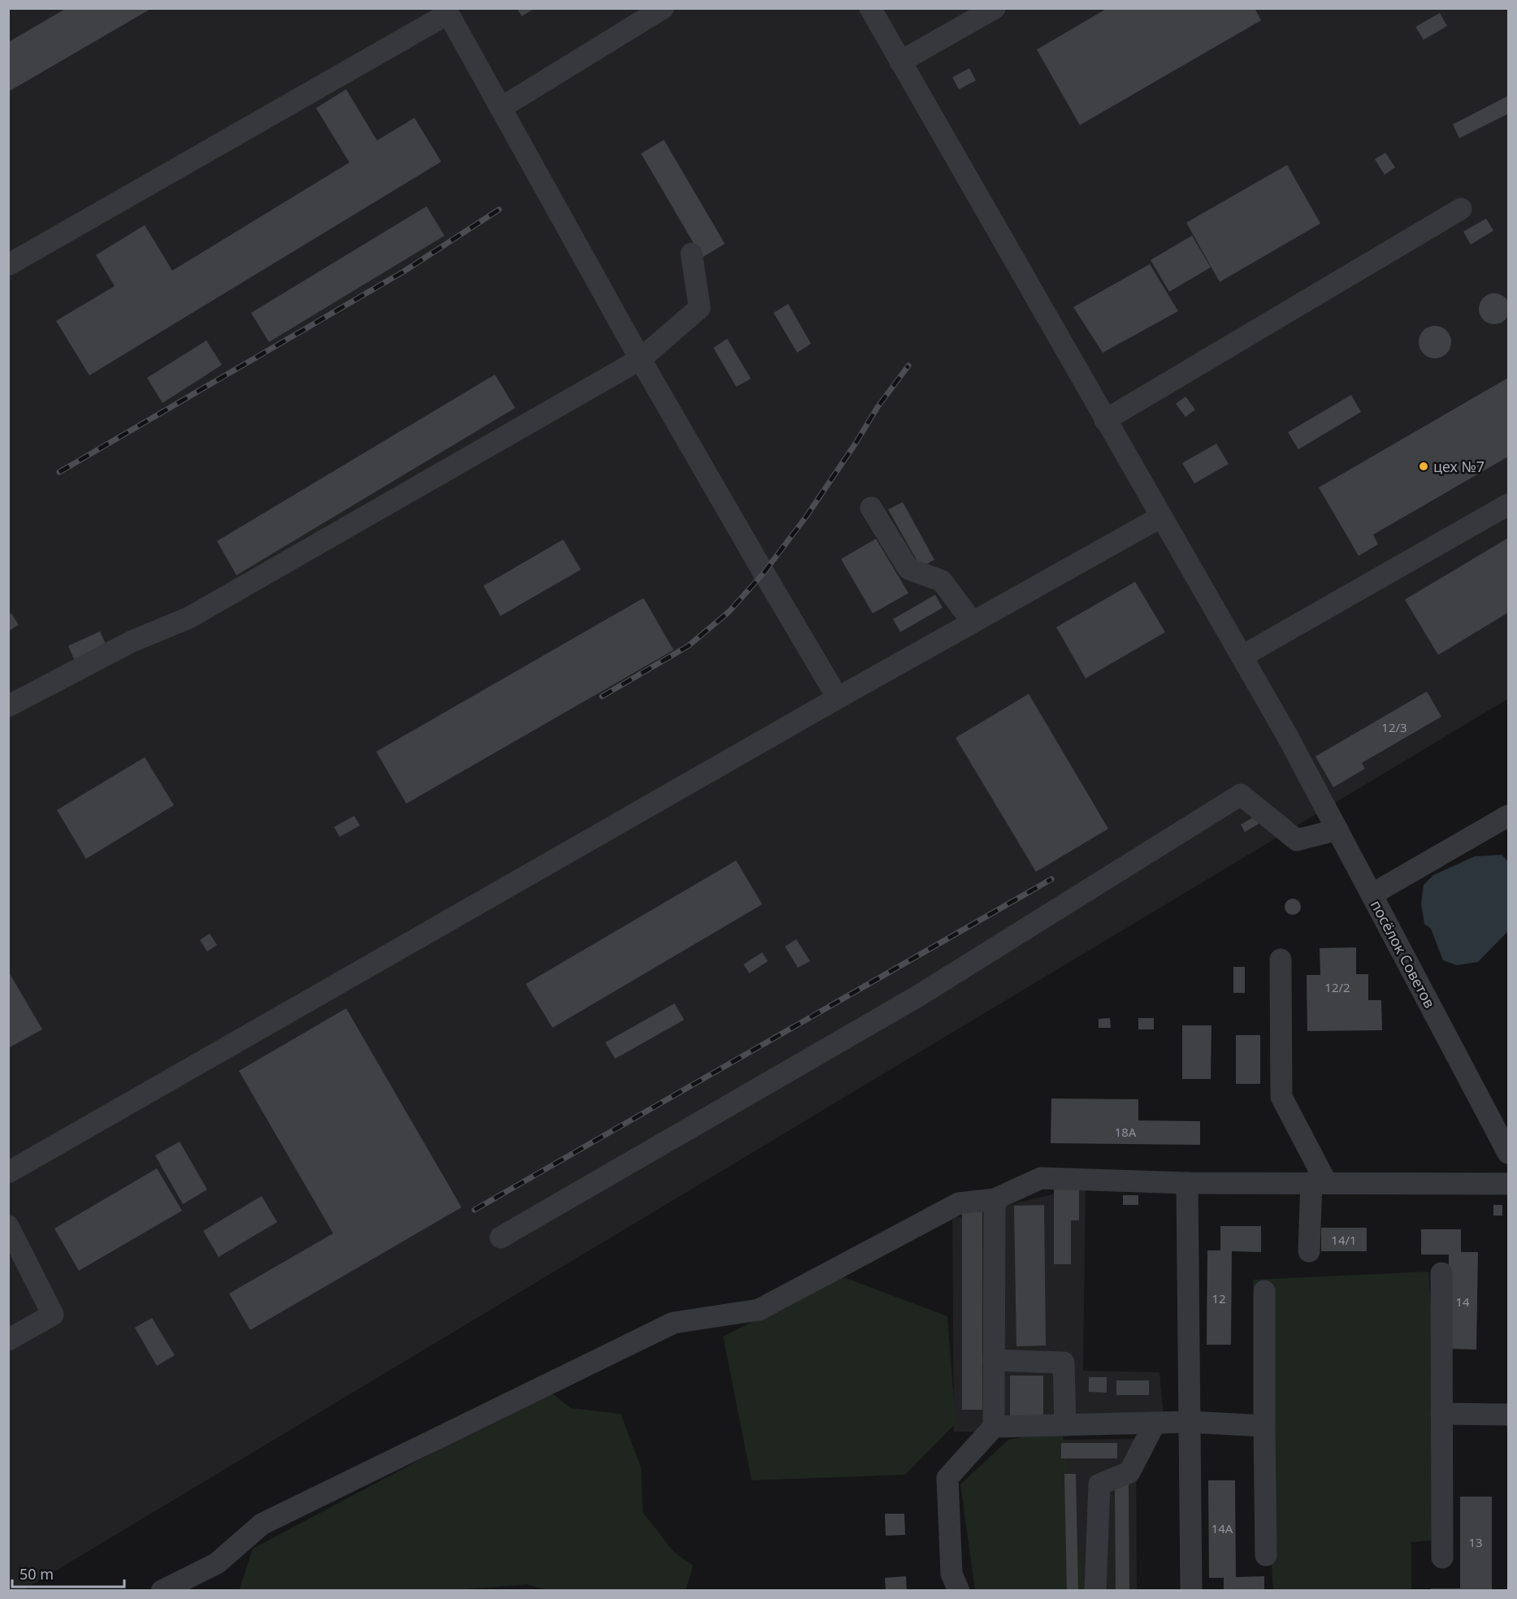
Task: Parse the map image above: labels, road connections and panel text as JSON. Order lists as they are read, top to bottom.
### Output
{
  "streets": {
    "street": ["посёлок Советов"]
  },
  "places": ["цех №7"],
  "house_numbers": [
    "12/3",
    "12/2",
    "18А",
    "14/1",
    "12",
    "14",
    "14А",
    "13"
  ],
  "scale_bar": "50 m"
}
